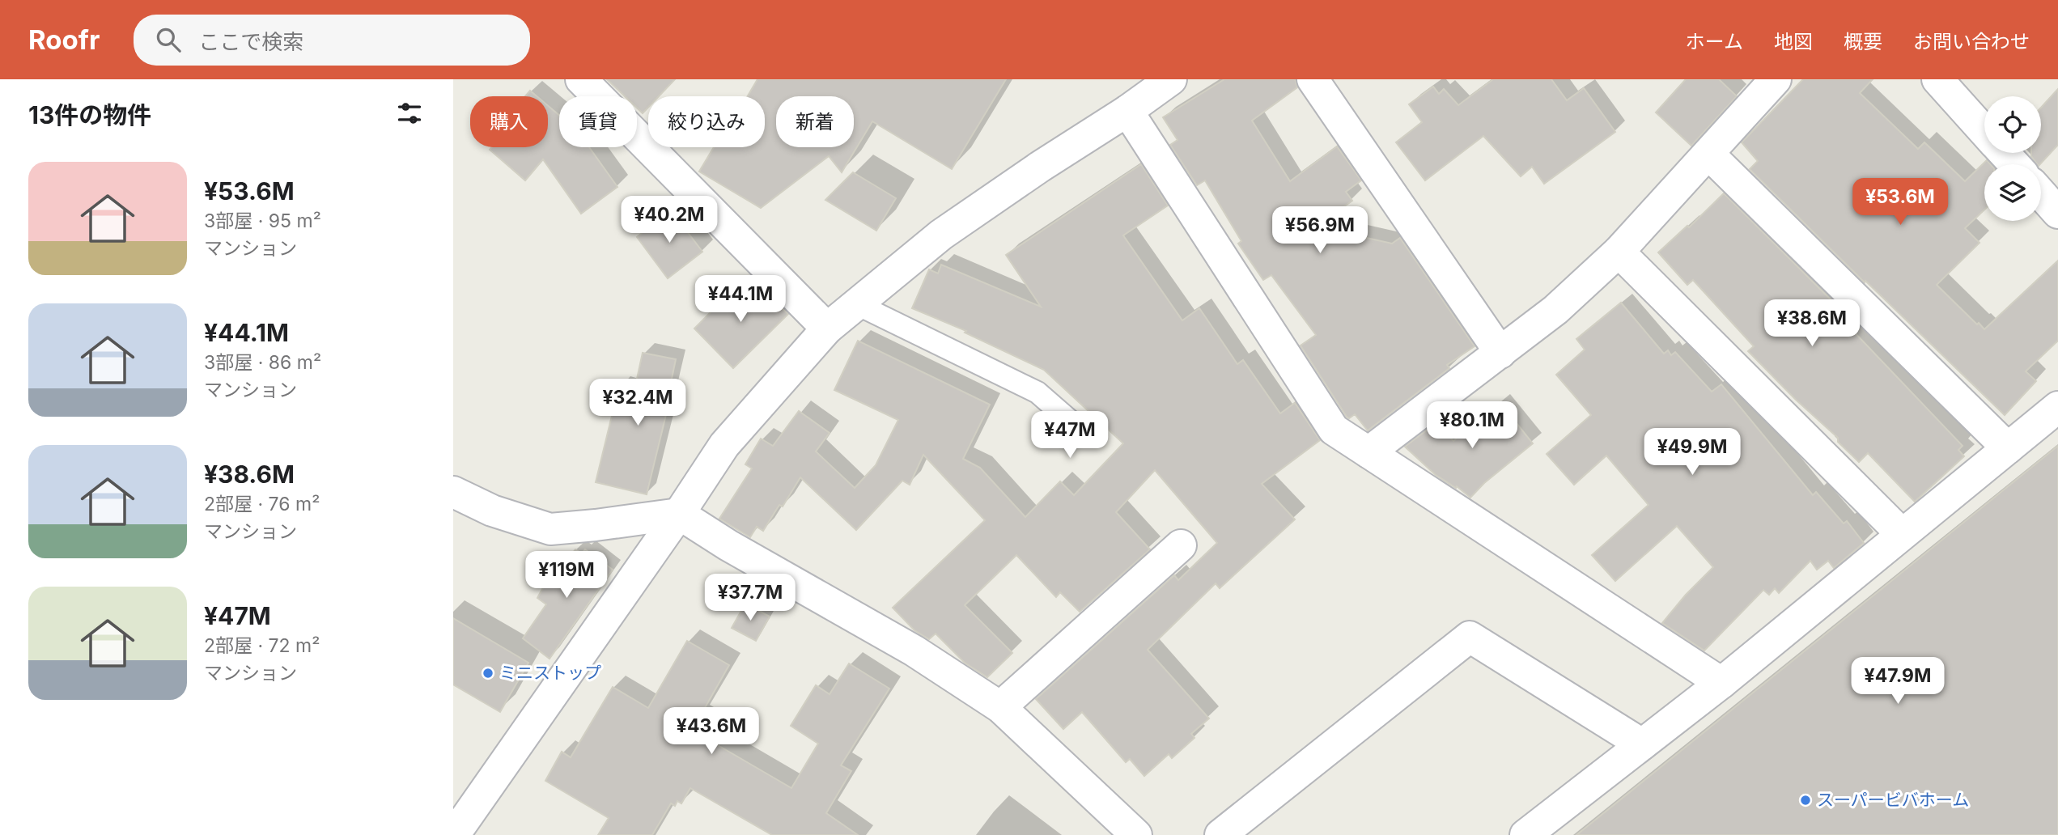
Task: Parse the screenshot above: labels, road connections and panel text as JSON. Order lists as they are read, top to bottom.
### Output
{
  "places": ["ミニストップ", "スーパービバホーム"],
  "page": {
    "header": "Roofr",
    "search": "ここで検索",
    "nav": [
      "ホーム",
      "地図",
      "概要",
      "お問い合わせ"
    ],
    "heading": "13件の物件",
    "chip": [
      "購入",
      "賃貸",
      "絞り込み",
      "新着"
    ],
    "list": [
      {
        "name": "¥53.6M",
        "note": "3部屋 · 95 m² · マンション"
      },
      {
        "name": "¥44.1M",
        "note": "3部屋 · 86 m² · マンション"
      },
      {
        "name": "¥38.6M",
        "note": "2部屋 · 76 m² · マンション"
      },
      {
        "name": "¥47M",
        "note": "2部屋 · 72 m² · マンション"
      }
    ],
    "price": [
      "¥53.6M",
      "¥40.2M",
      "¥56.9M",
      "¥44.1M",
      "¥38.6M",
      "¥32.4M",
      "¥80.1M",
      "¥47M",
      "¥49.9M",
      "¥119M",
      "¥37.7M",
      "¥47.9M",
      "¥43.6M"
    ]
  }
}
